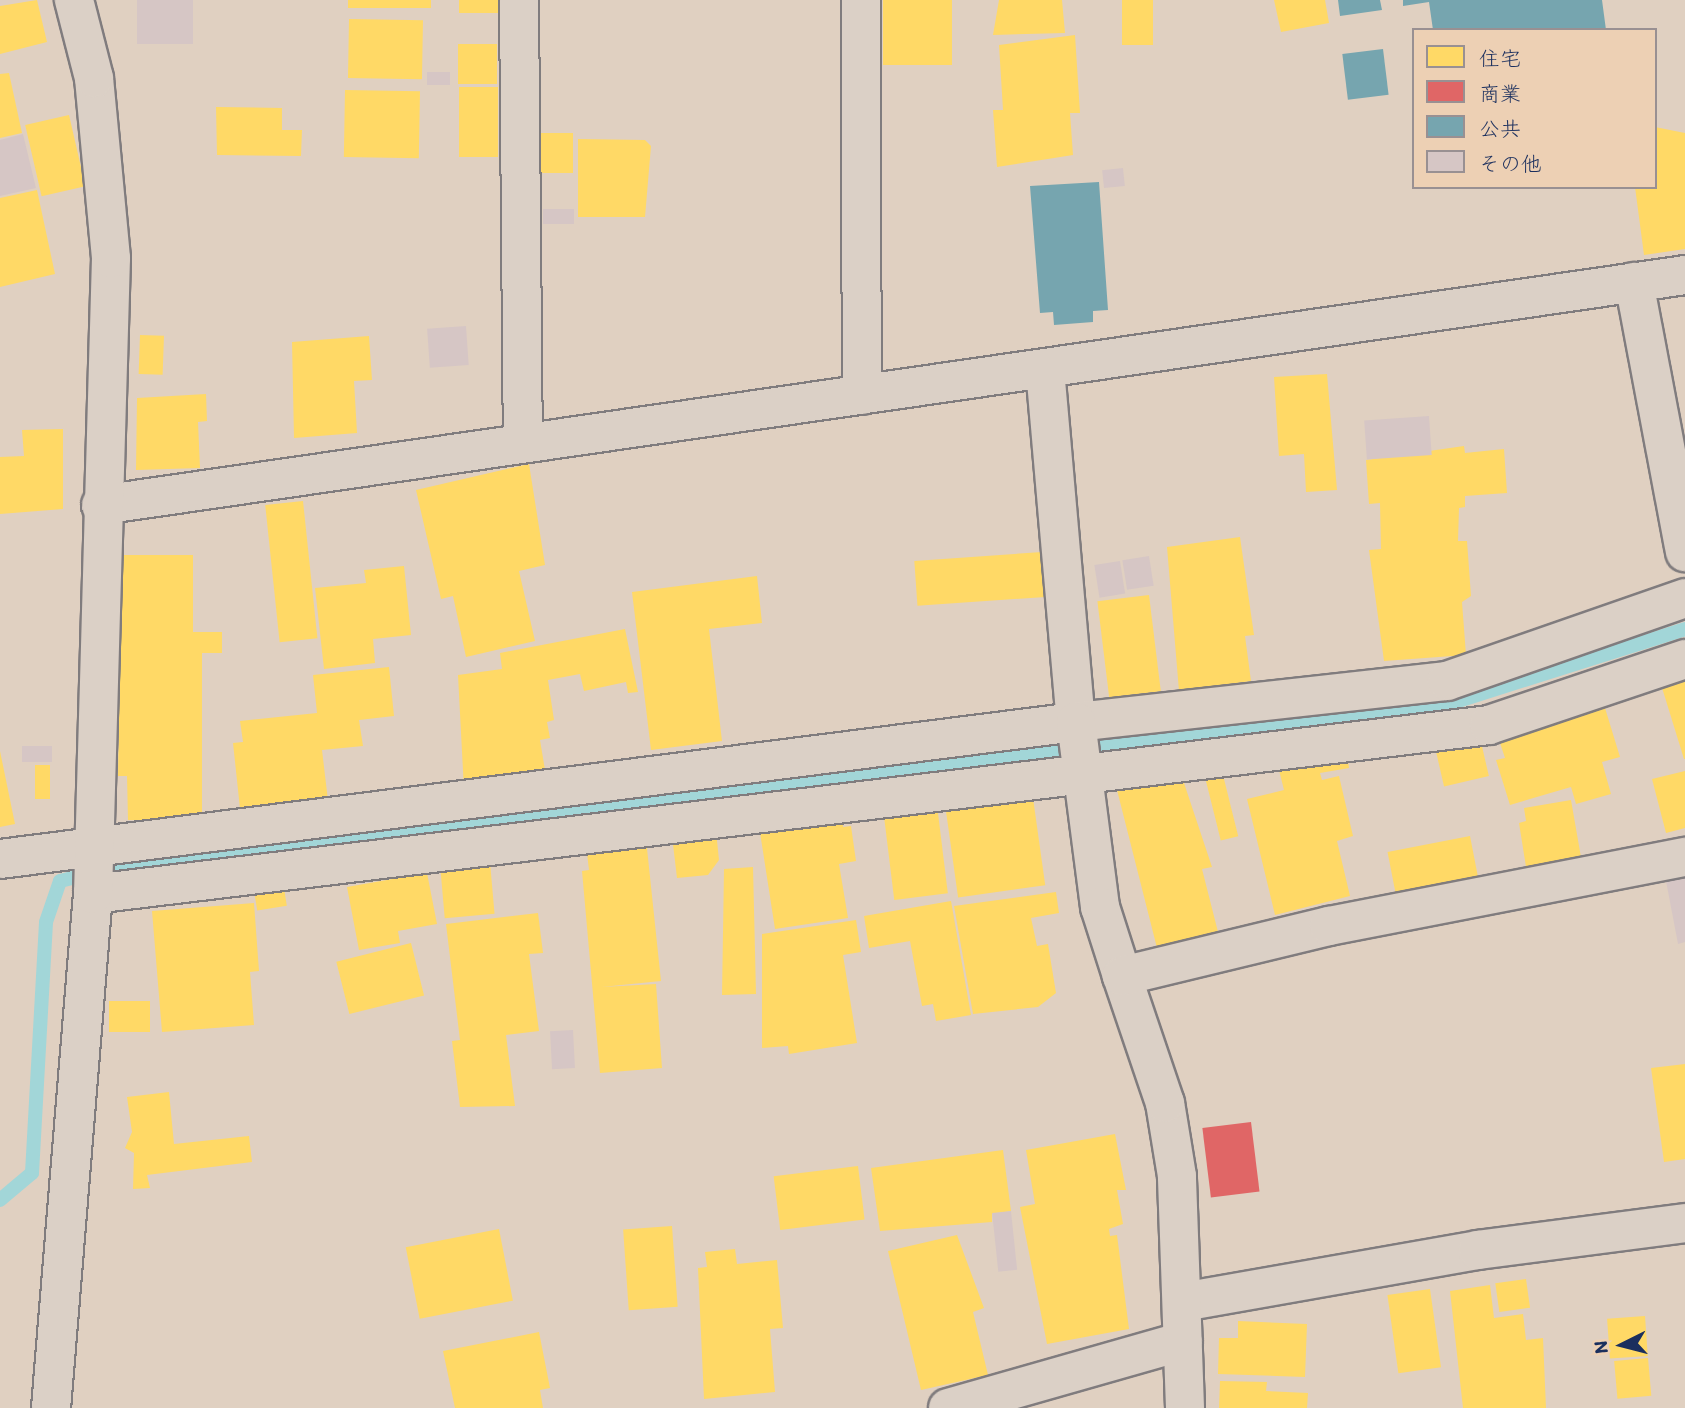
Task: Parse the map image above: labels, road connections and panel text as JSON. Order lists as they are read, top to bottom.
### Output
{
  "legend": [
    "住宅",
    "商業",
    "公共",
    "その他"
  ],
  "north": "left"
}
